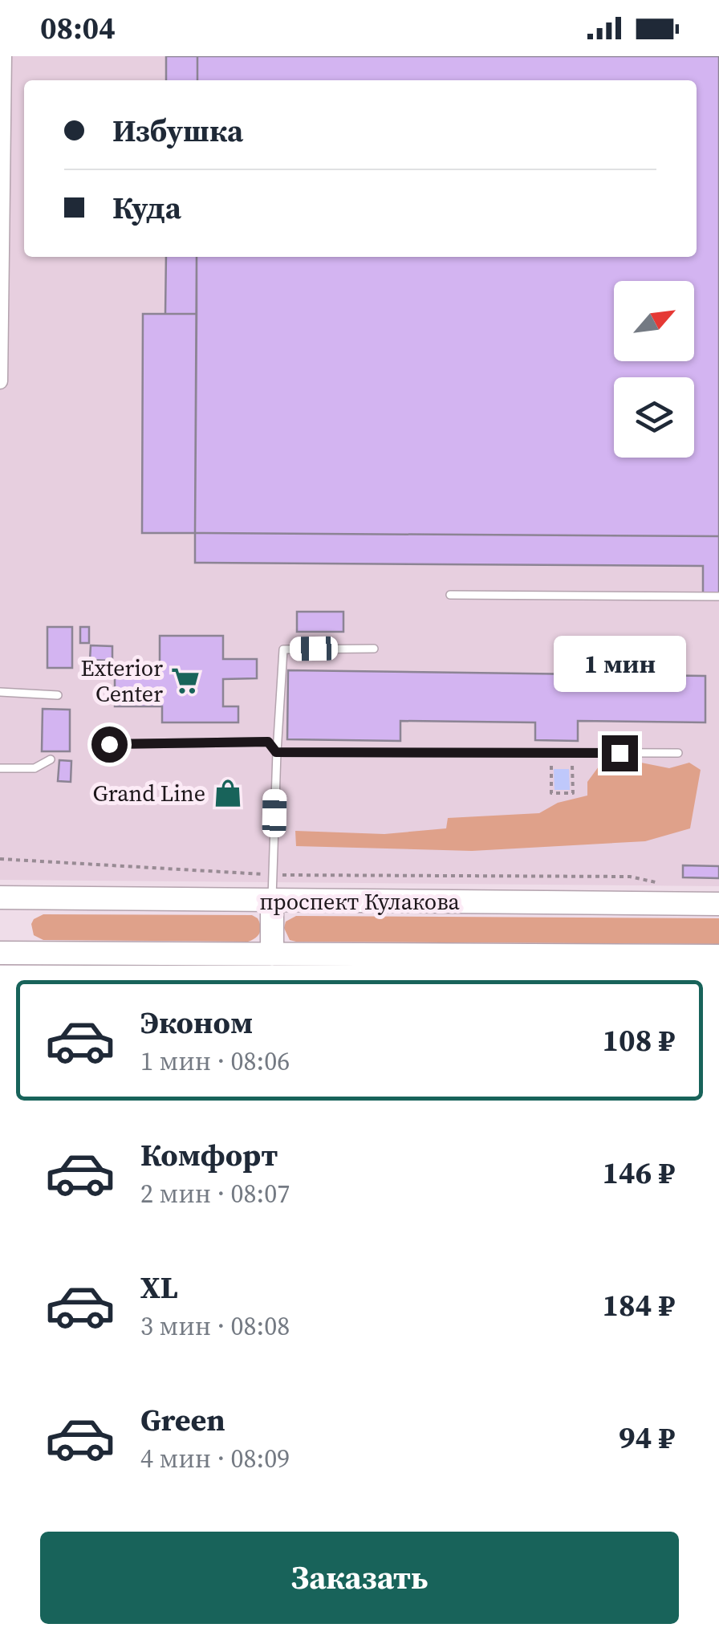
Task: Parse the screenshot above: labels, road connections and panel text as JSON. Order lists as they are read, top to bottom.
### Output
{
  "streets": {
    "main road": ["проспект Кулакова"]
  },
  "places": {
    "supermarket": ["Exterior Center"],
    "shop": ["Grand Line"]
  },
  "north": "top right",
  "page": {
    "status": "08:04",
    "banner": ["Избушка", "Куда"],
    "bubble": "1 мин",
    "list": [
      {
        "name": "Эконом",
        "note": "1 мин · 08:06",
        "value": "108 ₽"
      },
      {
        "name": "Комфорт",
        "note": "2 мин · 08:07",
        "value": "146 ₽"
      },
      {
        "name": "XL",
        "note": "3 мин · 08:08",
        "value": "184 ₽"
      },
      {
        "name": "Green",
        "note": "4 мин · 08:09",
        "value": "94 ₽"
      }
    ],
    "buttons": "Заказать"
  }
}
